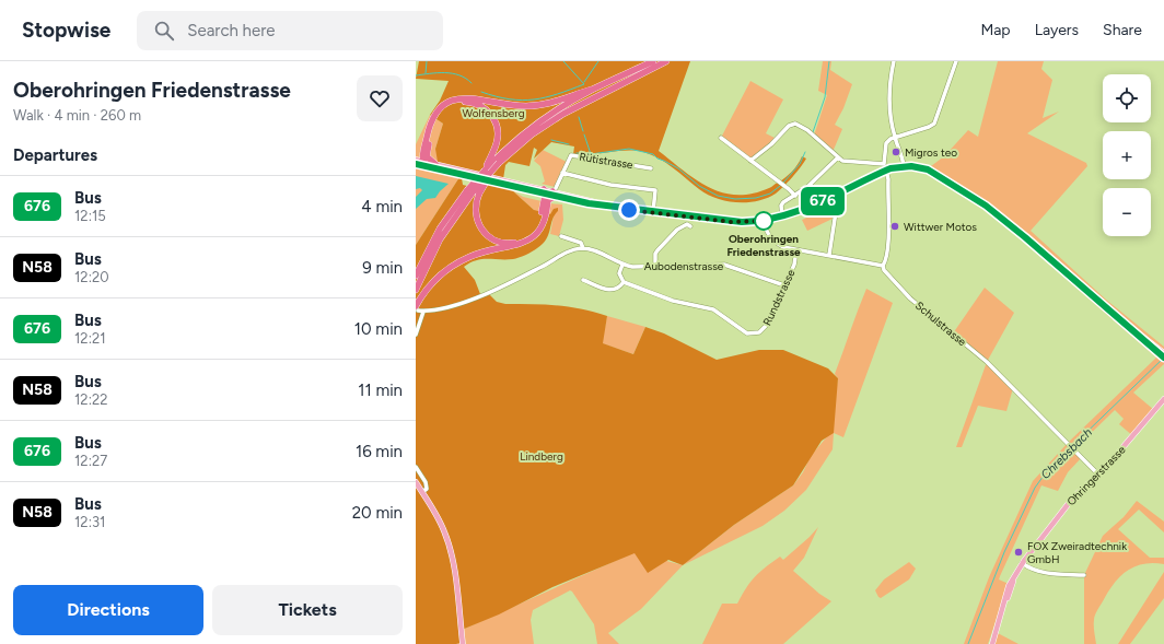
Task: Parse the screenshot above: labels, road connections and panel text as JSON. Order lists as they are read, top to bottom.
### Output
{
  "streets": {
    "main road": ["Ohringerstrasse"],
    "street": [
      "Rütistrasse",
      "Aubodenstrasse",
      "Rundstrasse",
      "Schulstrasse"
    ]
  },
  "crossings": [
    ["Aubodenstrasse", "Rundstrasse"],
    ["Schulstrasse", "Ohringerstrasse"]
  ],
  "water": ["Chrebsbach"],
  "parks": ["Wolfensberg", "Lindberg"],
  "places": [
    "Migros teo",
    "Oberohringen Friedenstrasse",
    "Wittwer Motos",
    "FOX Zweiradtechnik GmbH"
  ],
  "lines": ["bus line 676"],
  "page": {
    "header": "Stopwise",
    "search": "Search here",
    "nav": ["Map", "Layers", "Share"],
    "heading": [
      ["Oberohringen Friedenstrasse", "Walk · 4 min · 260 m"],
      "Departures"
    ],
    "on_map": "676",
    "map_buttons": ["+", "−"],
    "list": [
      {
        "mark": "676",
        "name": "Bus",
        "note": "12:15",
        "value": "4 min"
      },
      {
        "mark": "N58",
        "name": "Bus",
        "note": "12:20",
        "value": "9 min"
      },
      {
        "mark": "676",
        "name": "Bus",
        "note": "12:21",
        "value": "10 min"
      },
      {
        "mark": "N58",
        "name": "Bus",
        "note": "12:22",
        "value": "11 min"
      },
      {
        "mark": "676",
        "name": "Bus",
        "note": "12:27",
        "value": "16 min"
      },
      {
        "mark": "N58",
        "name": "Bus",
        "note": "12:31",
        "value": "20 min"
      }
    ],
    "buttons": ["Directions", "Tickets"]
  }
}
